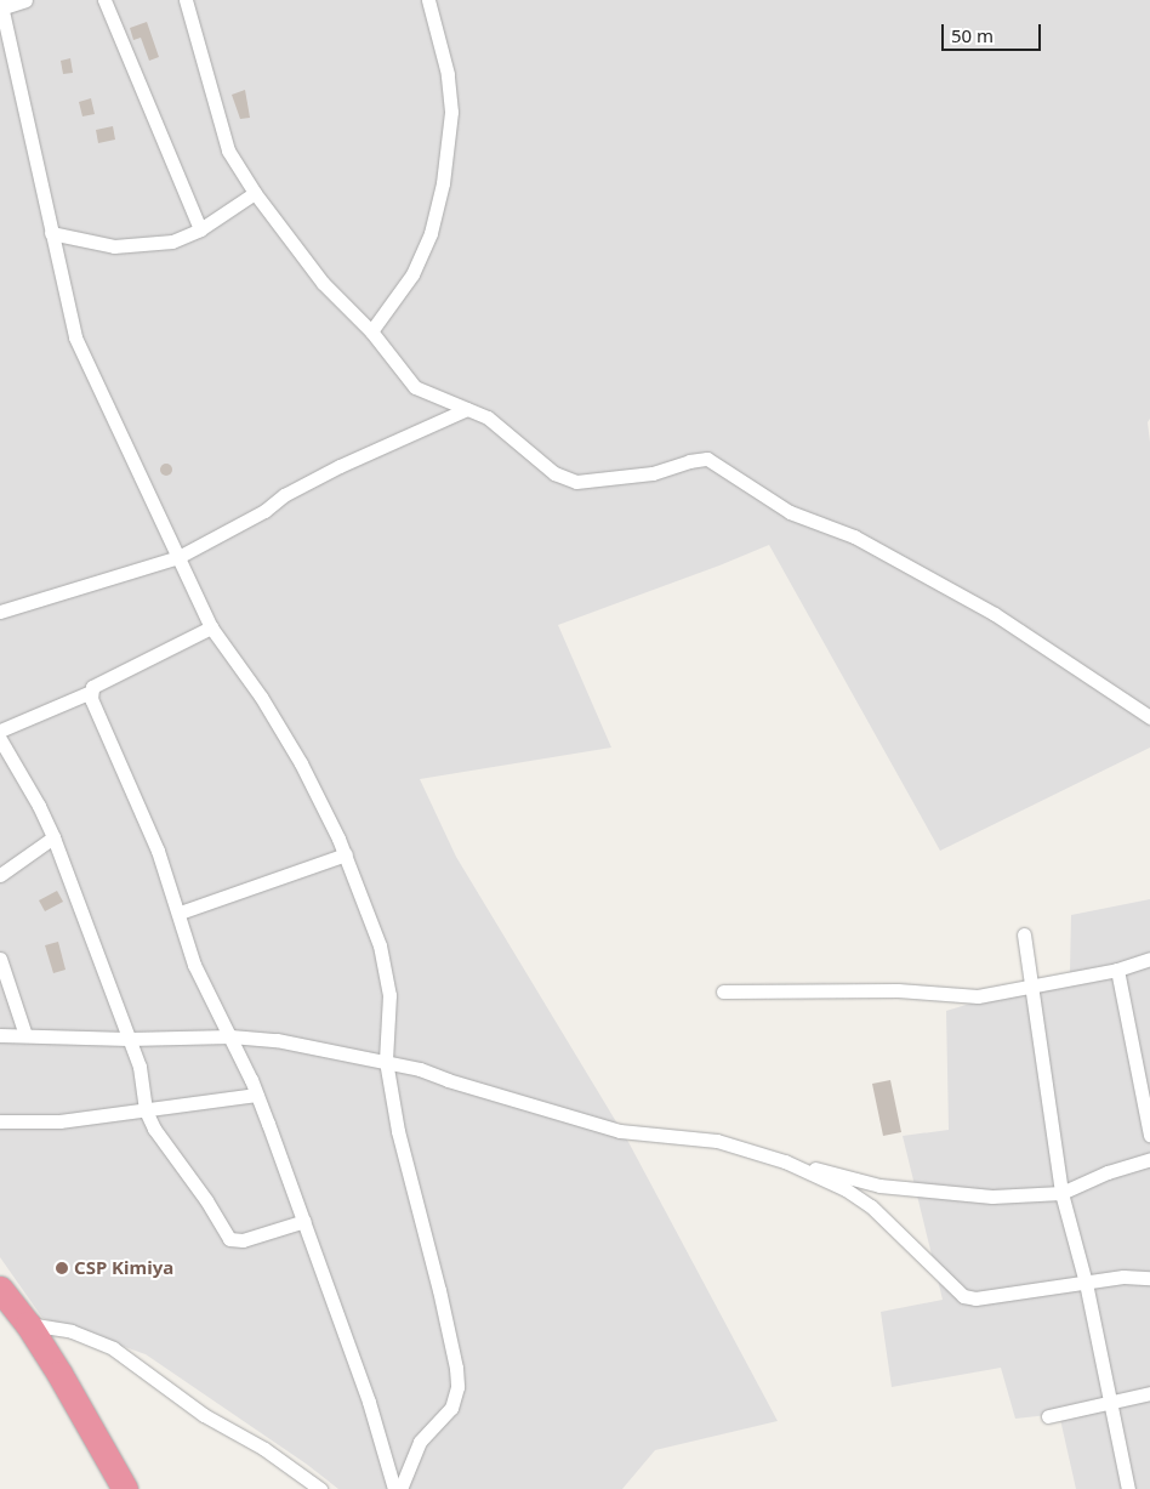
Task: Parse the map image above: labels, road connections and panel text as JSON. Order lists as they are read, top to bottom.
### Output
{
  "places": ["CSP Kimiya"],
  "scale_bar": "50 m"
}
